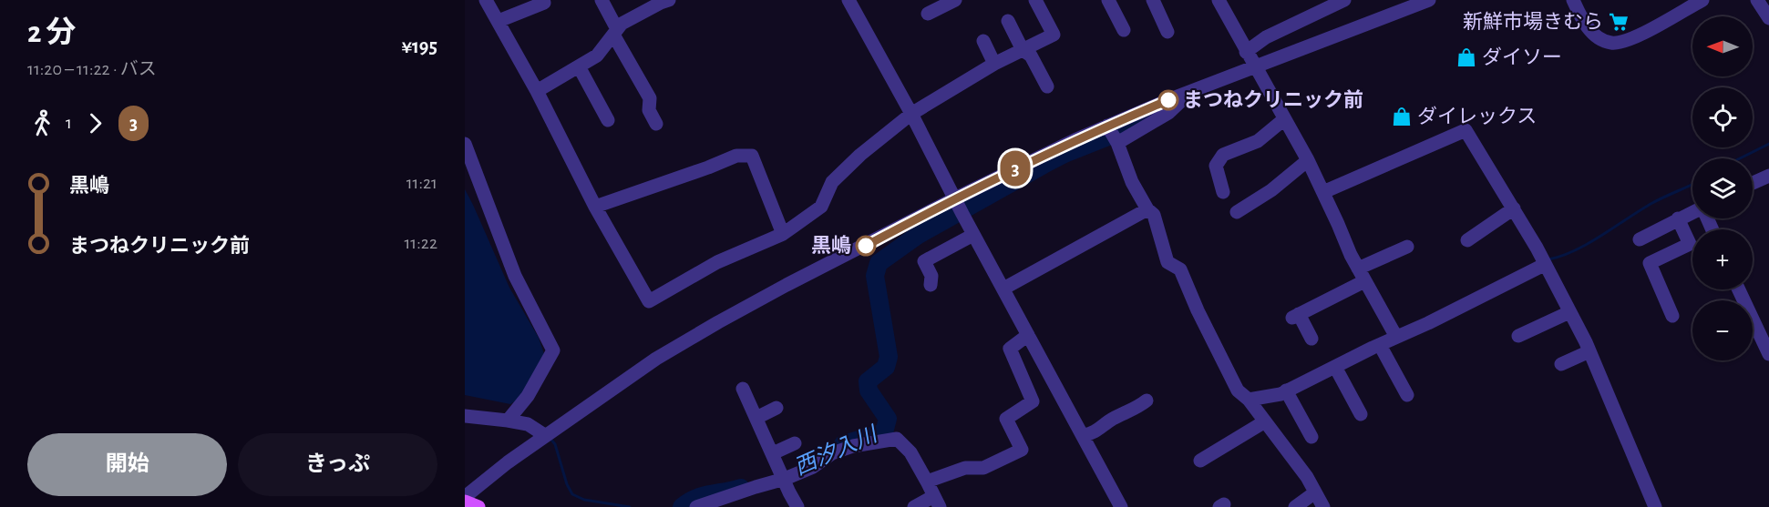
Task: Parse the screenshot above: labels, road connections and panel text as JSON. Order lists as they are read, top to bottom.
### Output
{
  "water": ["西汐入川"],
  "places": {
    "supermarket": ["新鮮市場きむら"],
    "shop": ["ダイソー", "ダイレックス"],
    "other": ["まつねクリニック前", "黒嶋"]
  },
  "lines": ["bus line 3"],
  "north": "left",
  "page": {
    "heading": ["2 分", "11:20 – 11:22 · バス", "¥195"],
    "on_map": "3",
    "map_buttons": ["+", "−"],
    "legs": ["1", "3"],
    "list": [
      {
        "name": "黒嶋",
        "value": "11:21"
      },
      {
        "name": "まつねクリニック前",
        "value": "11:22"
      }
    ],
    "buttons": ["開始", "きっぷ"]
  }
}
